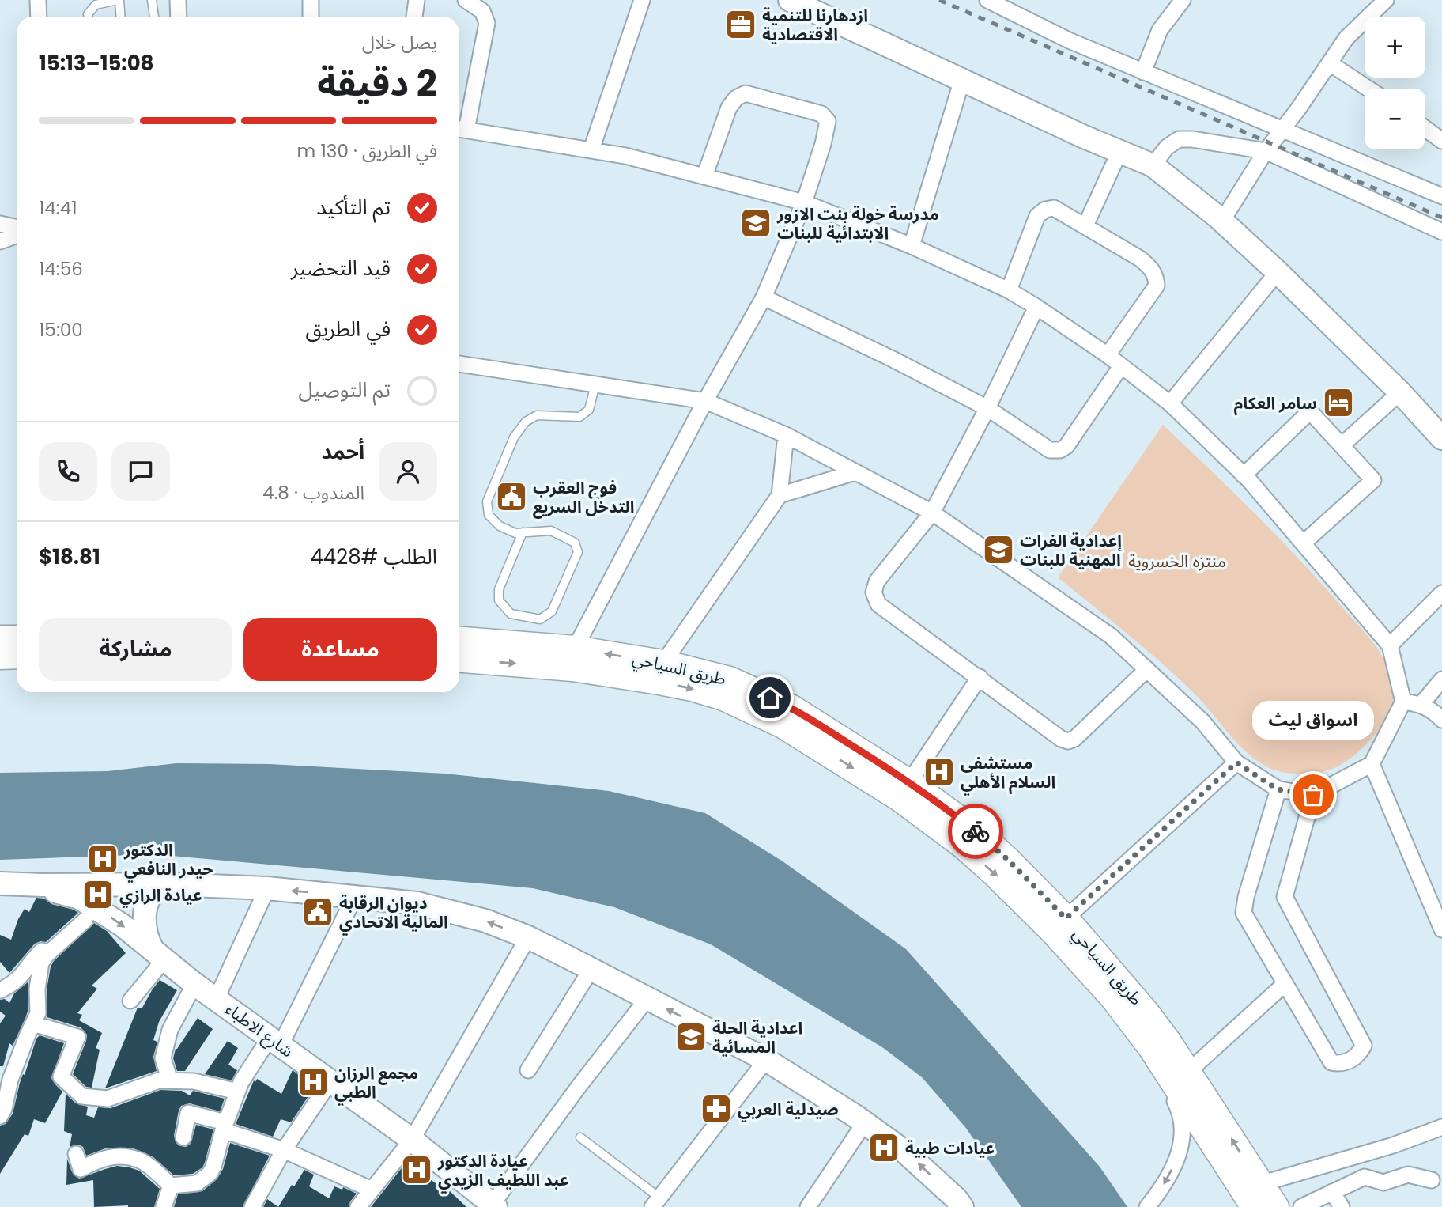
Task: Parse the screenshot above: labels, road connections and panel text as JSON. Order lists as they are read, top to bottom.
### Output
{
  "streets": {
    "main road": ["طريق السياحي"],
    "street": ["شارع الاطباء"]
  },
  "parks": ["منتزه الخسروية"],
  "places": {
    "office": ["ازدهارنا للتنمية الاقتصادية"],
    "school or university": ["مدرسة خولة بنت الازور الابتدائية للبنات", "إعدادية الفرات المهنية للبنات", "اعدادية الحلة المسائية"],
    "hotel": ["سامر العكام"],
    "public building": ["فوج العقرب التدخل السريع", "ديوان الرقابة المالية الاتحادي"],
    "hospital": [
      "مستشفى السلام الأهلي",
      "الدكتور حيدر النافعي",
      "عيادة الرازي",
      "مجمع الرزان الطبي",
      "عيادات طبية",
      "عيادة الدكتور عبد اللطيف الزيدي"
    ],
    "other": ["اسواق ليث"],
    "pharmacy": ["صيدلية العربي"]
  },
  "page": {
    "map_buttons": ["+", "−"],
    "heading": ["2 دقيقة", "يصل خلال", "15:08–15:13"],
    "panel": [
      "أحمد",
      "المندوب · 4.8",
      "الطلب #4428",
      "$18.81"
    ],
    "bar": "في الطريق · 130 m",
    "list": [
      ["تم التأكيد", "14:41"],
      ["قيد التحضير", "14:56"],
      ["في الطريق", "15:00"],
      "تم التوصيل"
    ],
    "buttons": ["مساعدة", "مشاركة"],
    "bubble": "اسواق ليث"
  }
}
